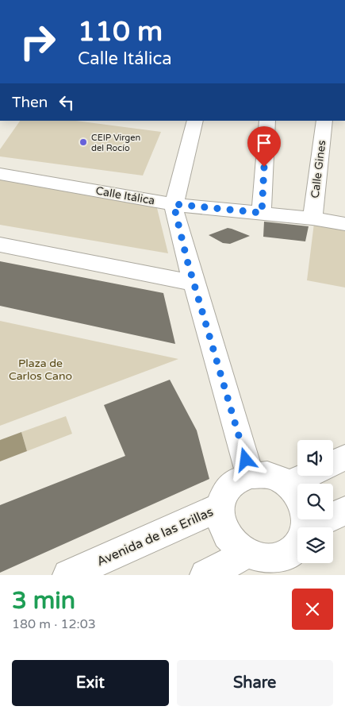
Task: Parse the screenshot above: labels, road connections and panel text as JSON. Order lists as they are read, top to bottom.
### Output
{
  "streets": {
    "street": ["Calle Gines", "Calle Itálica", "Avenida de las Erillas"]
  },
  "crossings": [
    ["Calle Gines", "Calle Itálica"]
  ],
  "parks": ["Plaza de Carlos Cano"],
  "places": ["CEIP Virgen del Rocío"],
  "page": {
    "turn": ["110 m", "Calle Itálica"],
    "then": "Then",
    "heading": ["3 min", "180 m · 12:03"],
    "buttons": ["Exit", "Share"]
  }
}
